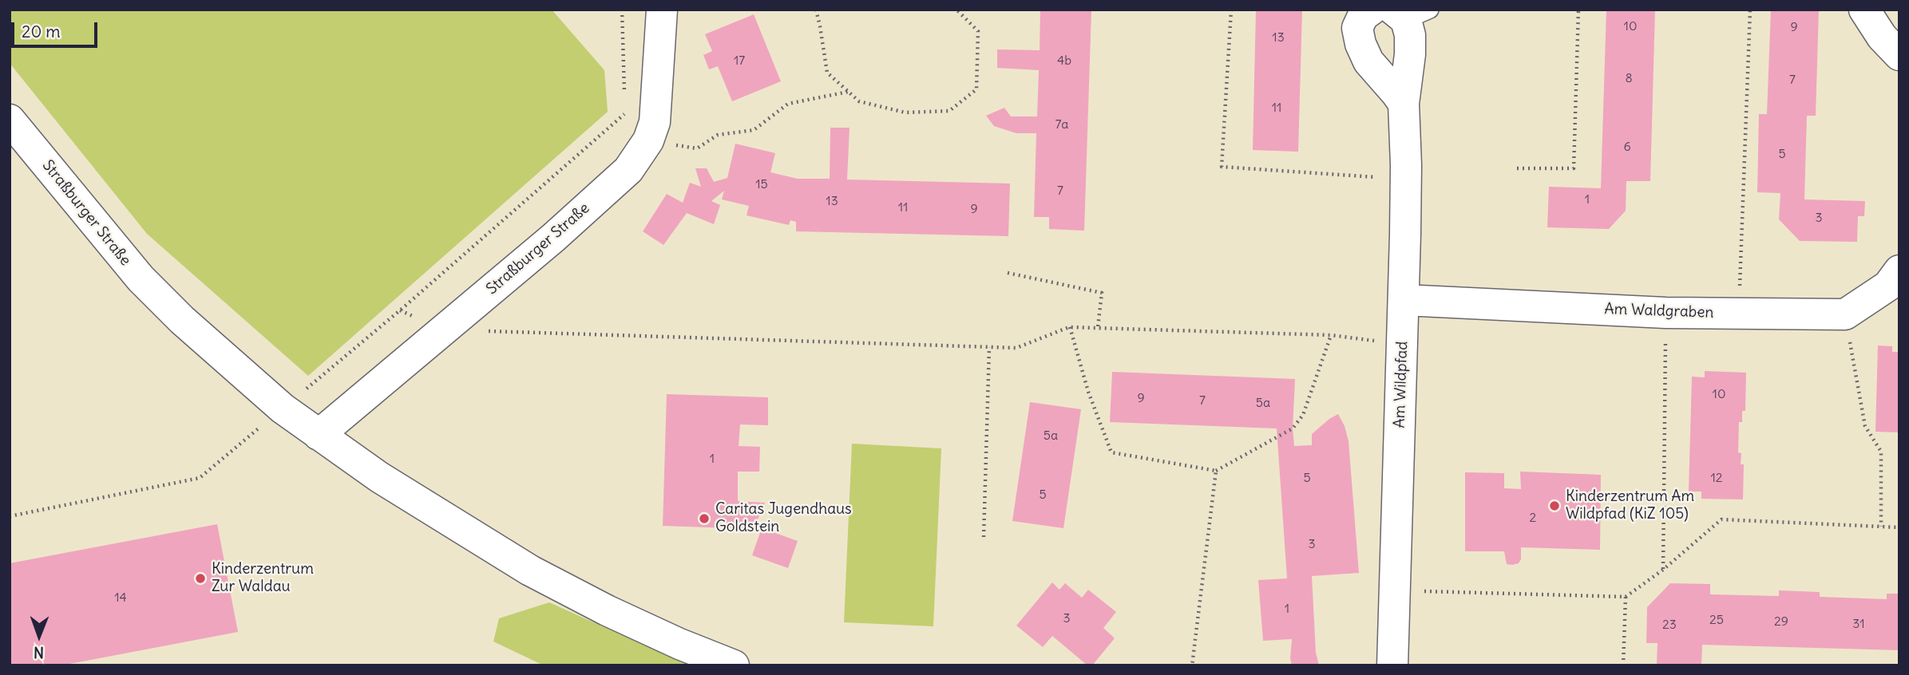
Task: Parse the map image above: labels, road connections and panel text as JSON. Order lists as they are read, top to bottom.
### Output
{
  "streets": {
    "street": ["Straßburger Straße", "Am Waldgraben", "Am Wildpfad"]
  },
  "crossings": [
    ["Am Waldgraben", "Am Wildpfad"]
  ],
  "places": ["Kinderzentrum Am Wildpfad (KiZ 105)", "Caritas Jugendhaus Goldstein", "Kinderzentrum Zur Waldau"],
  "house_numbers": [
    "10",
    "9",
    "13",
    "17",
    "4b",
    "8",
    "7",
    "11",
    "7a",
    "6",
    "5",
    "15",
    "7",
    "1",
    "13",
    "11",
    "9",
    "3",
    "10",
    "9",
    "7",
    "5a",
    "5a",
    "1",
    "5",
    "12",
    "5",
    "2",
    "3",
    "14",
    "1",
    "3",
    "25",
    "29",
    "31",
    "23"
  ],
  "scale_bar": "20 m",
  "north": "bottom"
}
